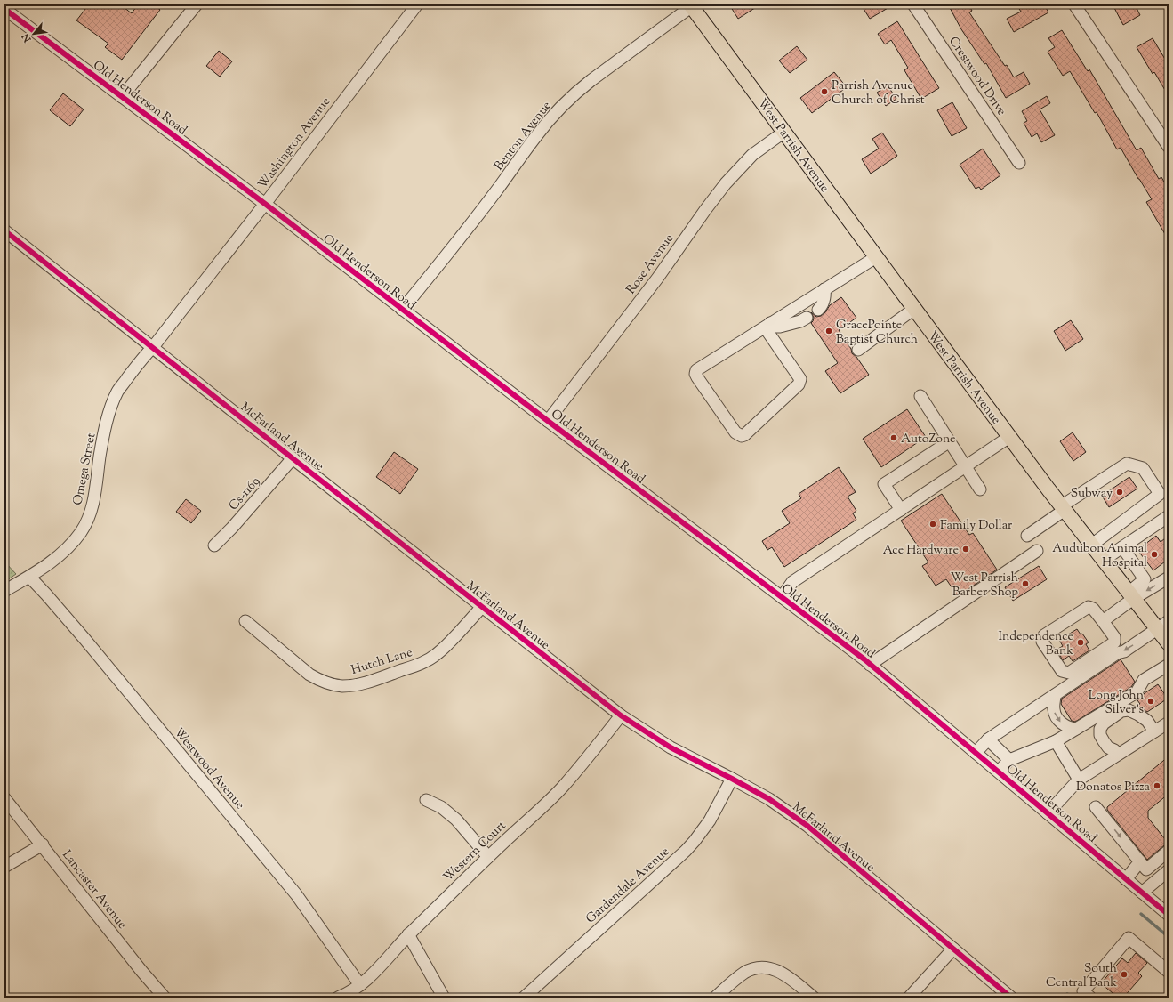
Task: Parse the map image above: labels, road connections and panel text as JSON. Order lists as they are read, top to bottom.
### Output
{
  "streets": {
    "main road": ["West Parrish Avenue"],
    "street": [
      "Crestwood Drive",
      "Old Henderson Road",
      "Benton Avenue",
      "Washington Avenue",
      "Rose Avenue",
      "McFarland Avenue",
      "Omega Street",
      "Cs-1169",
      "Hutch Lane",
      "Westwood Avenue",
      "Western Court",
      "Gardendale Avenue",
      "Lancaster Avenue"
    ]
  },
  "crossings": [
    ["Old Henderson Road", "Benton Avenue"],
    ["Old Henderson Road", "Washington Avenue"],
    ["Old Henderson Road", "Rose Avenue"],
    ["Benton Avenue", "West Parrish Avenue"],
    ["Washington Avenue", "McFarland Avenue"],
    ["Washington Avenue", "Omega Street"],
    ["West Parrish Avenue", "Rose Avenue"],
    ["McFarland Avenue", "Omega Street"],
    ["McFarland Avenue", "Cs-1169"],
    ["McFarland Avenue", "Hutch Lane"],
    ["McFarland Avenue", "Western Court"],
    ["McFarland Avenue", "Gardendale Avenue"],
    ["Omega Street", "Westwood Avenue"],
    ["Westwood Avenue", "Western Court"]
  ],
  "places": [
    "Parrish Avenue Church of Christ",
    "GracePointe Baptist Church",
    "AutoZone",
    "Subway",
    "Family Dollar",
    "Ace Hardware",
    "Audubon Animal Hospital",
    "West Parrish Barber Shop",
    "Independence Bank",
    "Long John Silver's",
    "Donatos Pizza",
    "South Central Bank"
  ],
  "north": "bottom left"
}
